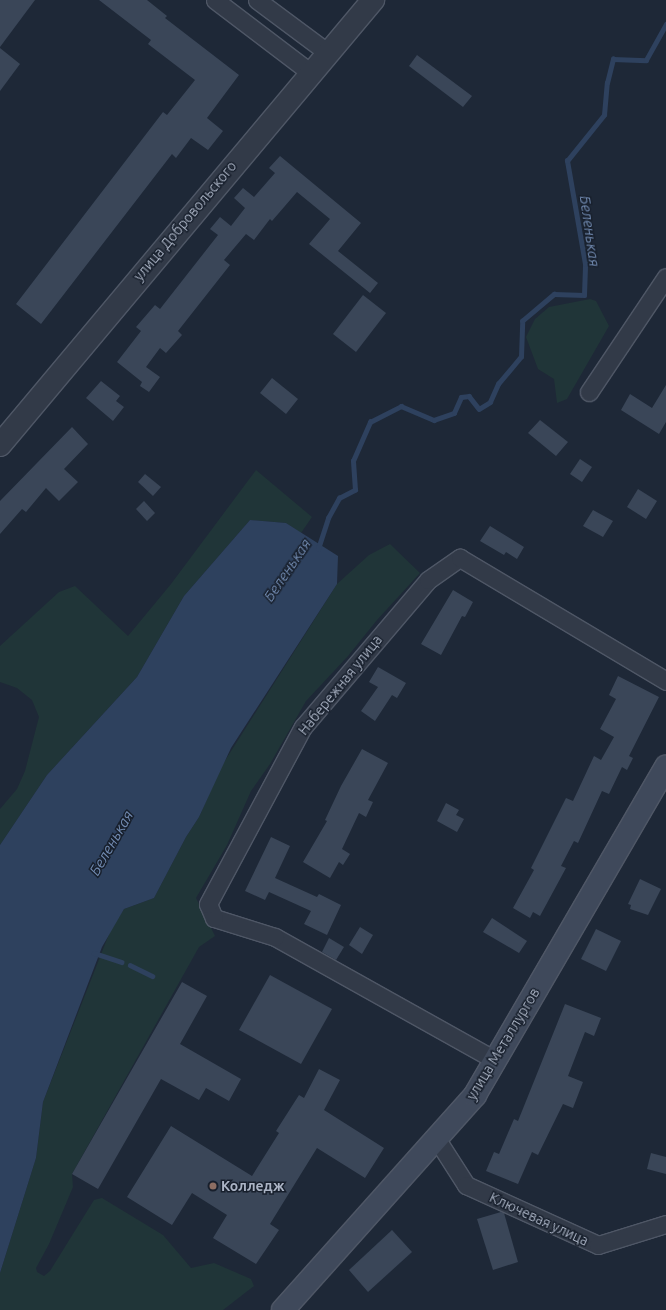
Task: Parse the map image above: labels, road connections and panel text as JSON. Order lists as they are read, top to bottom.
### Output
{
  "streets": {
    "main road": ["улица Металлургов"],
    "street": ["улица Добровольского", "Набережная улица", "Ключевая улица"]
  },
  "crossings": [
    ["Набережная улица", "улица Металлургов"],
    ["улица Металлургов", "Ключевая улица"]
  ],
  "water": ["Беленькая"],
  "places": ["Колледж"]
}
